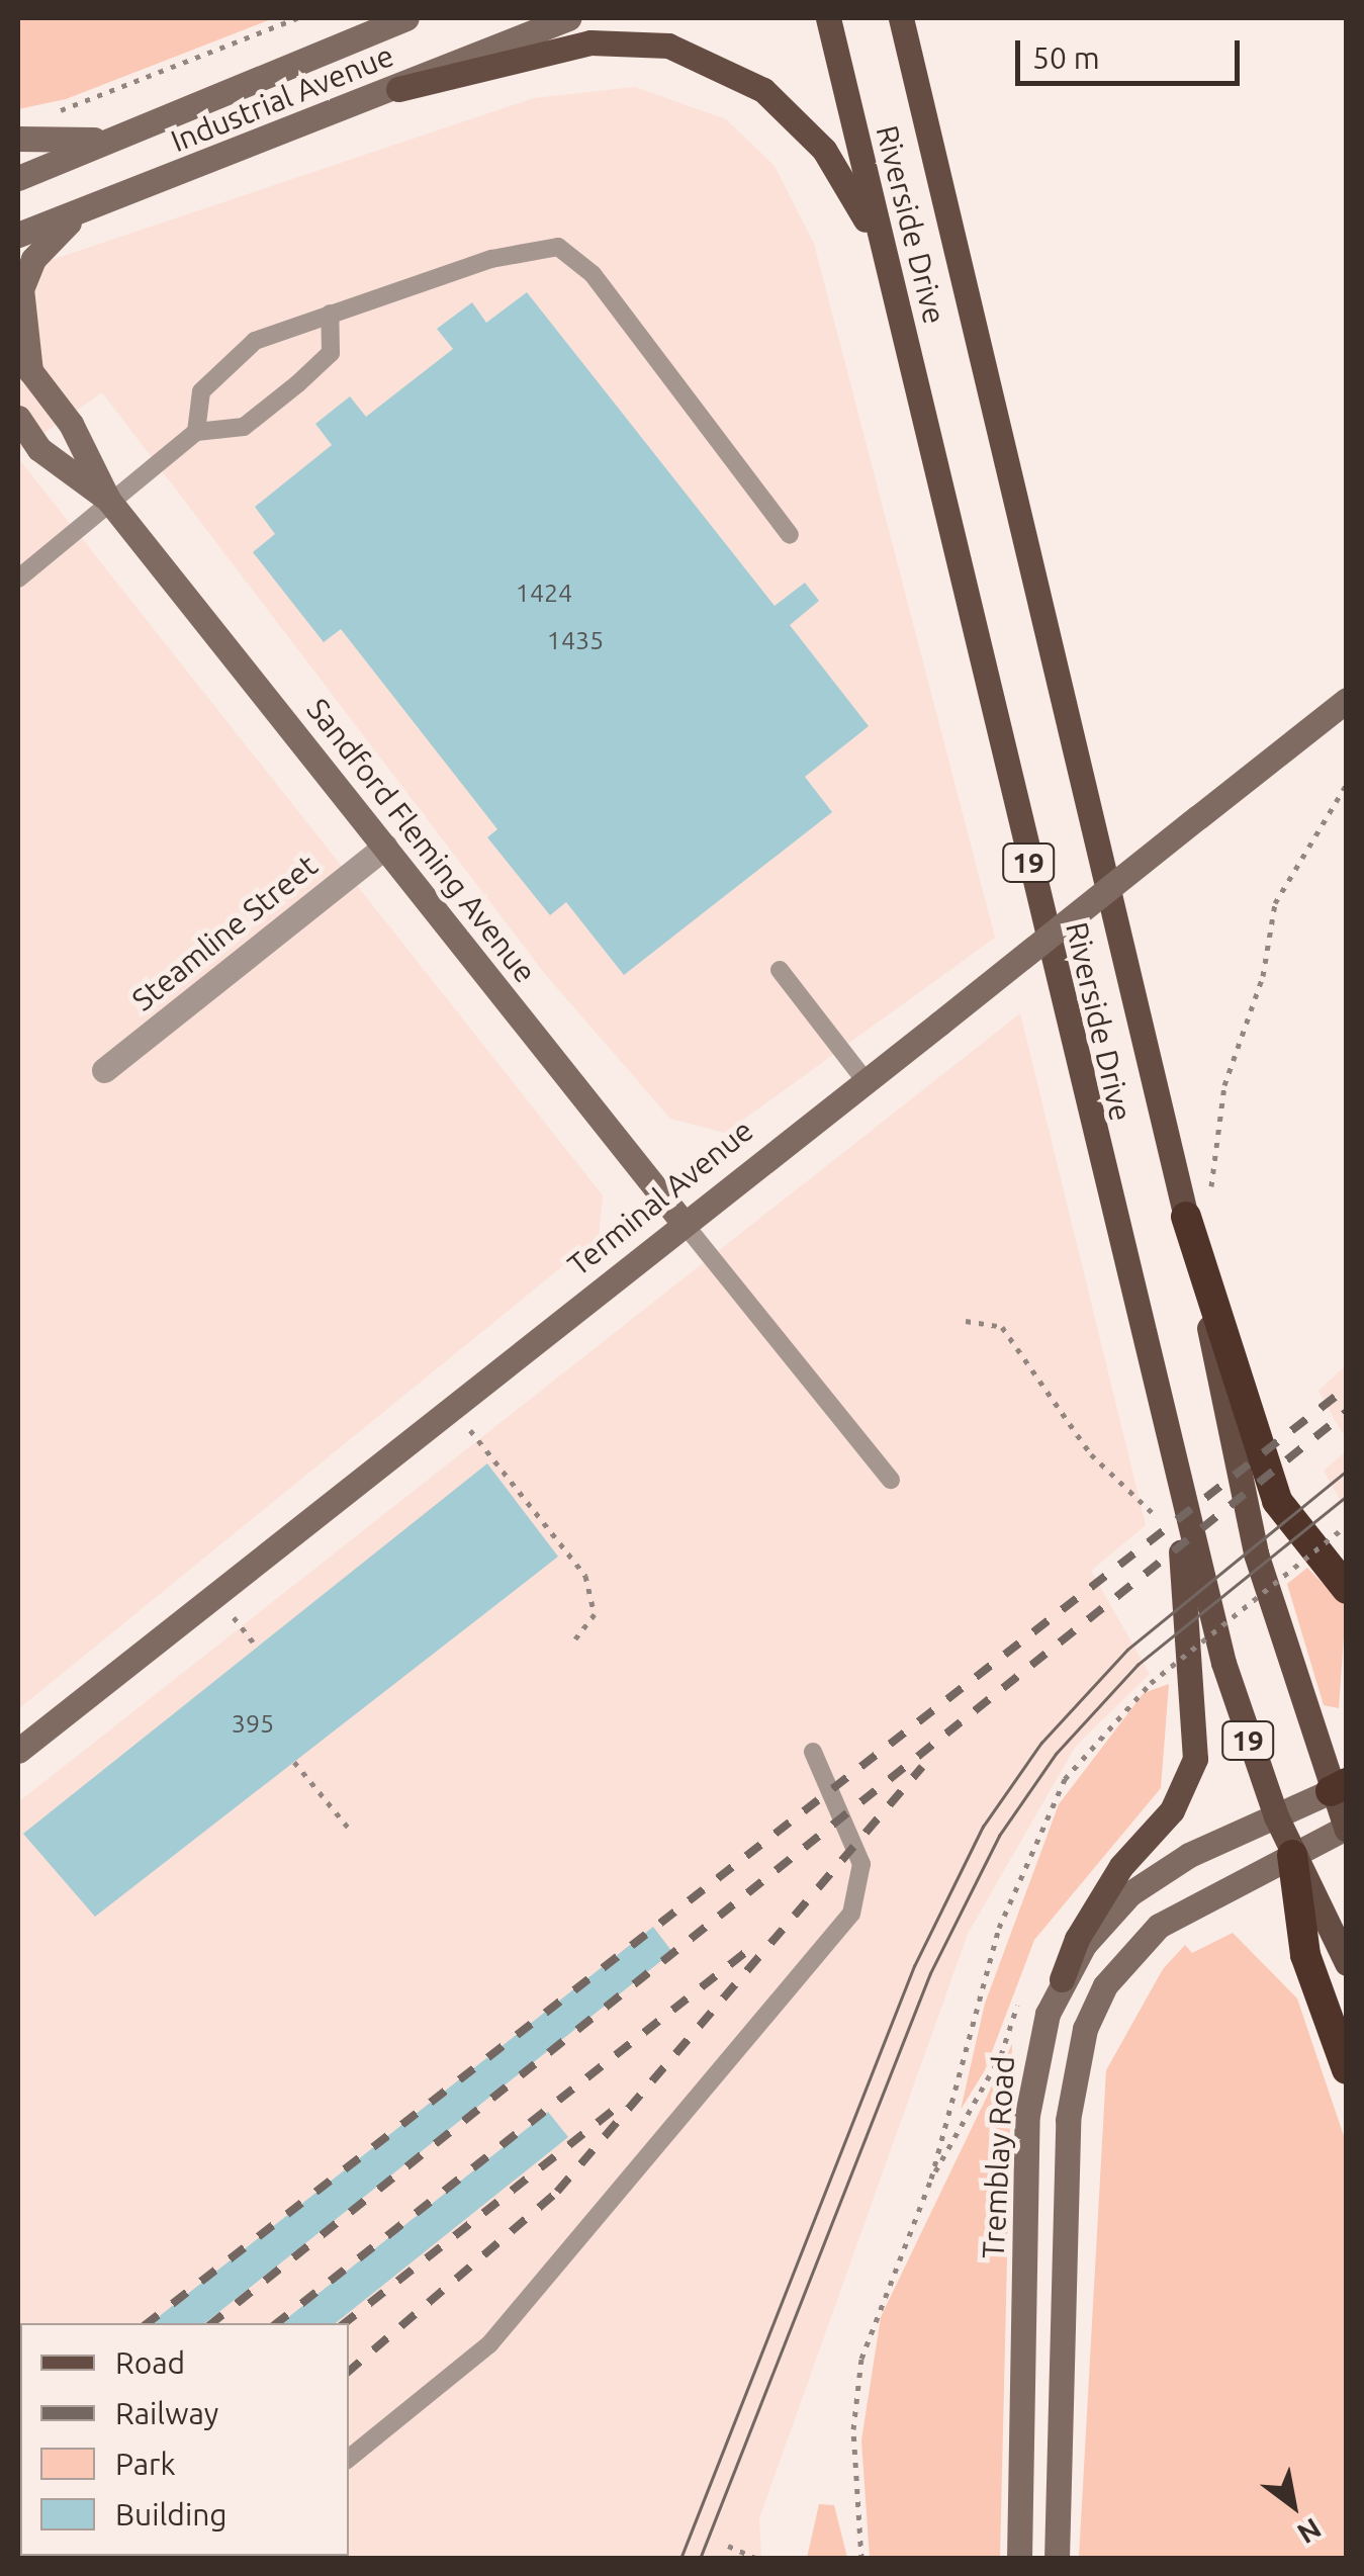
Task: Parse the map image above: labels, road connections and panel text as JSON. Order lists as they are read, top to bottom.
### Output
{
  "streets": {
    "main road": ["Riverside Drive", "19"],
    "street": [
      "Industrial Avenue",
      "Sandford Fleming Avenue",
      "Steamline Street",
      "Terminal Avenue",
      "Tremblay Road"
    ]
  },
  "crossings": [
    ["Riverside Drive", "Tremblay Road"],
    ["Sandford Fleming Avenue", "Steamline Street"],
    ["Sandford Fleming Avenue", "Terminal Avenue"]
  ],
  "house_numbers": ["1424", "1435", "395"],
  "legend": [
    "Road",
    "Railway",
    "Park",
    "Building"
  ],
  "scale_bar": "50 m",
  "north": "bottom right"
}
